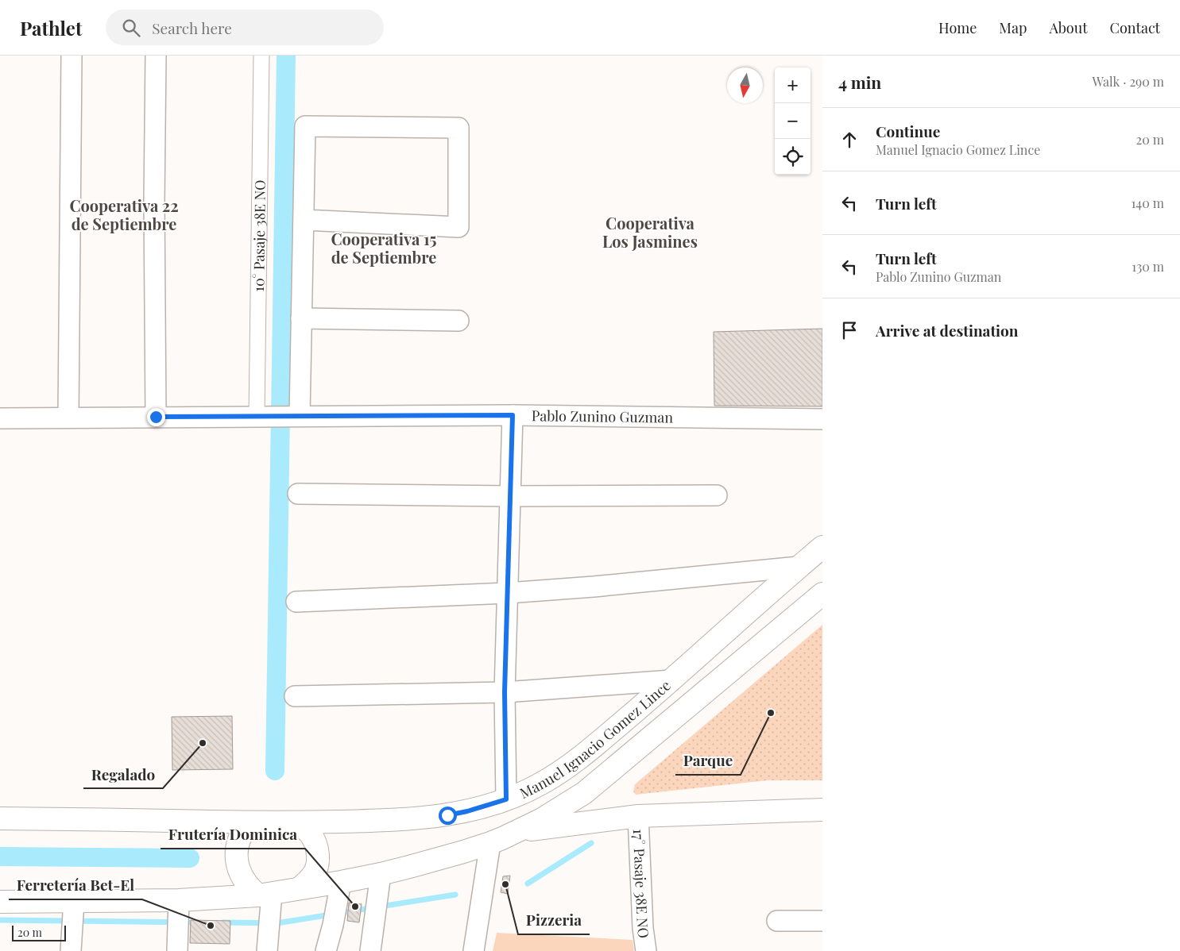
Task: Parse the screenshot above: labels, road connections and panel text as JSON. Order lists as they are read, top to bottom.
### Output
{
  "streets": {
    "main road": ["Manuel Ignacio Gomez Lince"],
    "street": ["10° Pasaje 38E NO", "Pablo Zunino Guzman", "17° Pasaje 38E NO"]
  },
  "crossings": [
    ["10° Pasaje 38E NO", "Pablo Zunino Guzman"]
  ],
  "districts": ["Cooperativa 22 de Septiembre", "Cooperativa Los Jasmines", "Cooperativa 15 de Septiembre"],
  "places": [
    "Parque",
    "Regalado",
    "Pizzeria",
    "Frutería Dominica",
    "Ferretería Bet-El"
  ],
  "scale_bar": "20 m",
  "north": "bottom",
  "page": {
    "header": "Pathlet",
    "search": "Search here",
    "nav": [
      "Home",
      "Map",
      "About",
      "Contact"
    ],
    "heading": ["4 min", "Walk · 290 m"],
    "map_buttons": ["+", "−"],
    "list": [
      ["Continue", "Manuel Ignacio Gomez Lince", "20 m"],
      ["Turn left", "140 m"],
      ["Turn left", "Pablo Zunino Guzman", "130 m"],
      "Arrive at destination"
    ],
    "scale": "20 m"
  }
}
